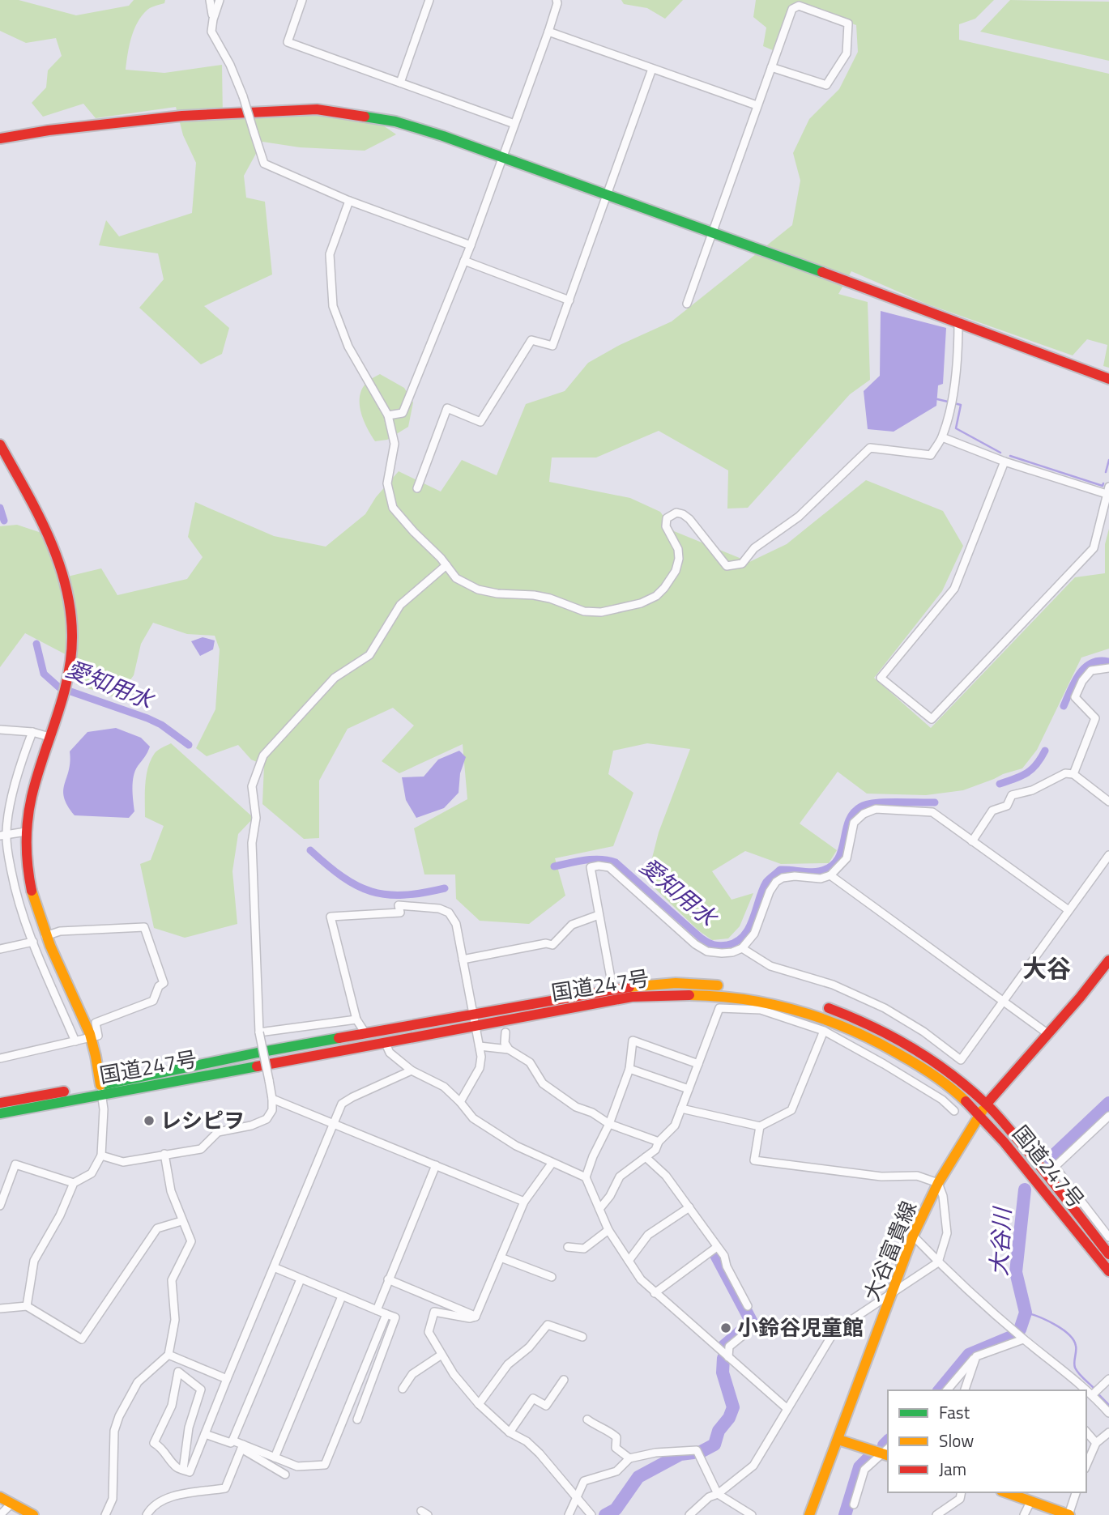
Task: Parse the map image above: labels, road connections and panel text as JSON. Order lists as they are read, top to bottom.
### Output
{
  "streets": {
    "main road": ["国道247号", "大谷富貴線"]
  },
  "crossings": [
    ["国道247号", "大谷富貴線"]
  ],
  "districts": ["大谷"],
  "water": ["愛知用水", "大谷川"],
  "places": ["レシピヲ", "小鈴谷児童館"],
  "legend": ["Fast", "Slow", "Jam"]
}
